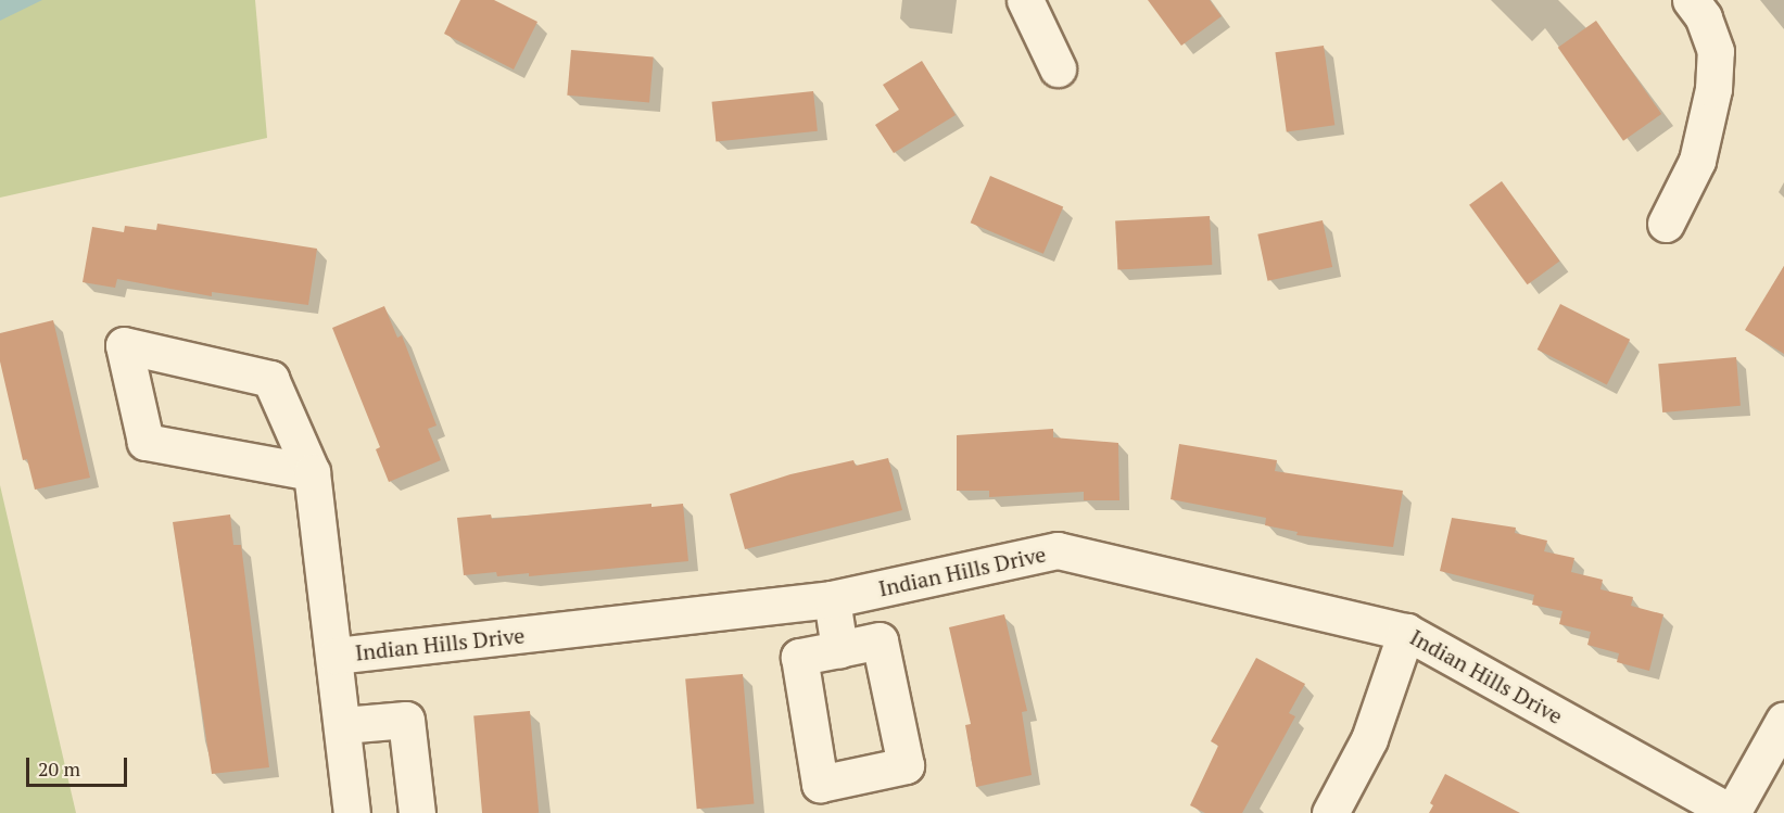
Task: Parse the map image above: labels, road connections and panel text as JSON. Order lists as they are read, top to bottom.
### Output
{
  "streets": {
    "street": ["Indian Hills Drive"]
  },
  "scale_bar": "20 m"
}
